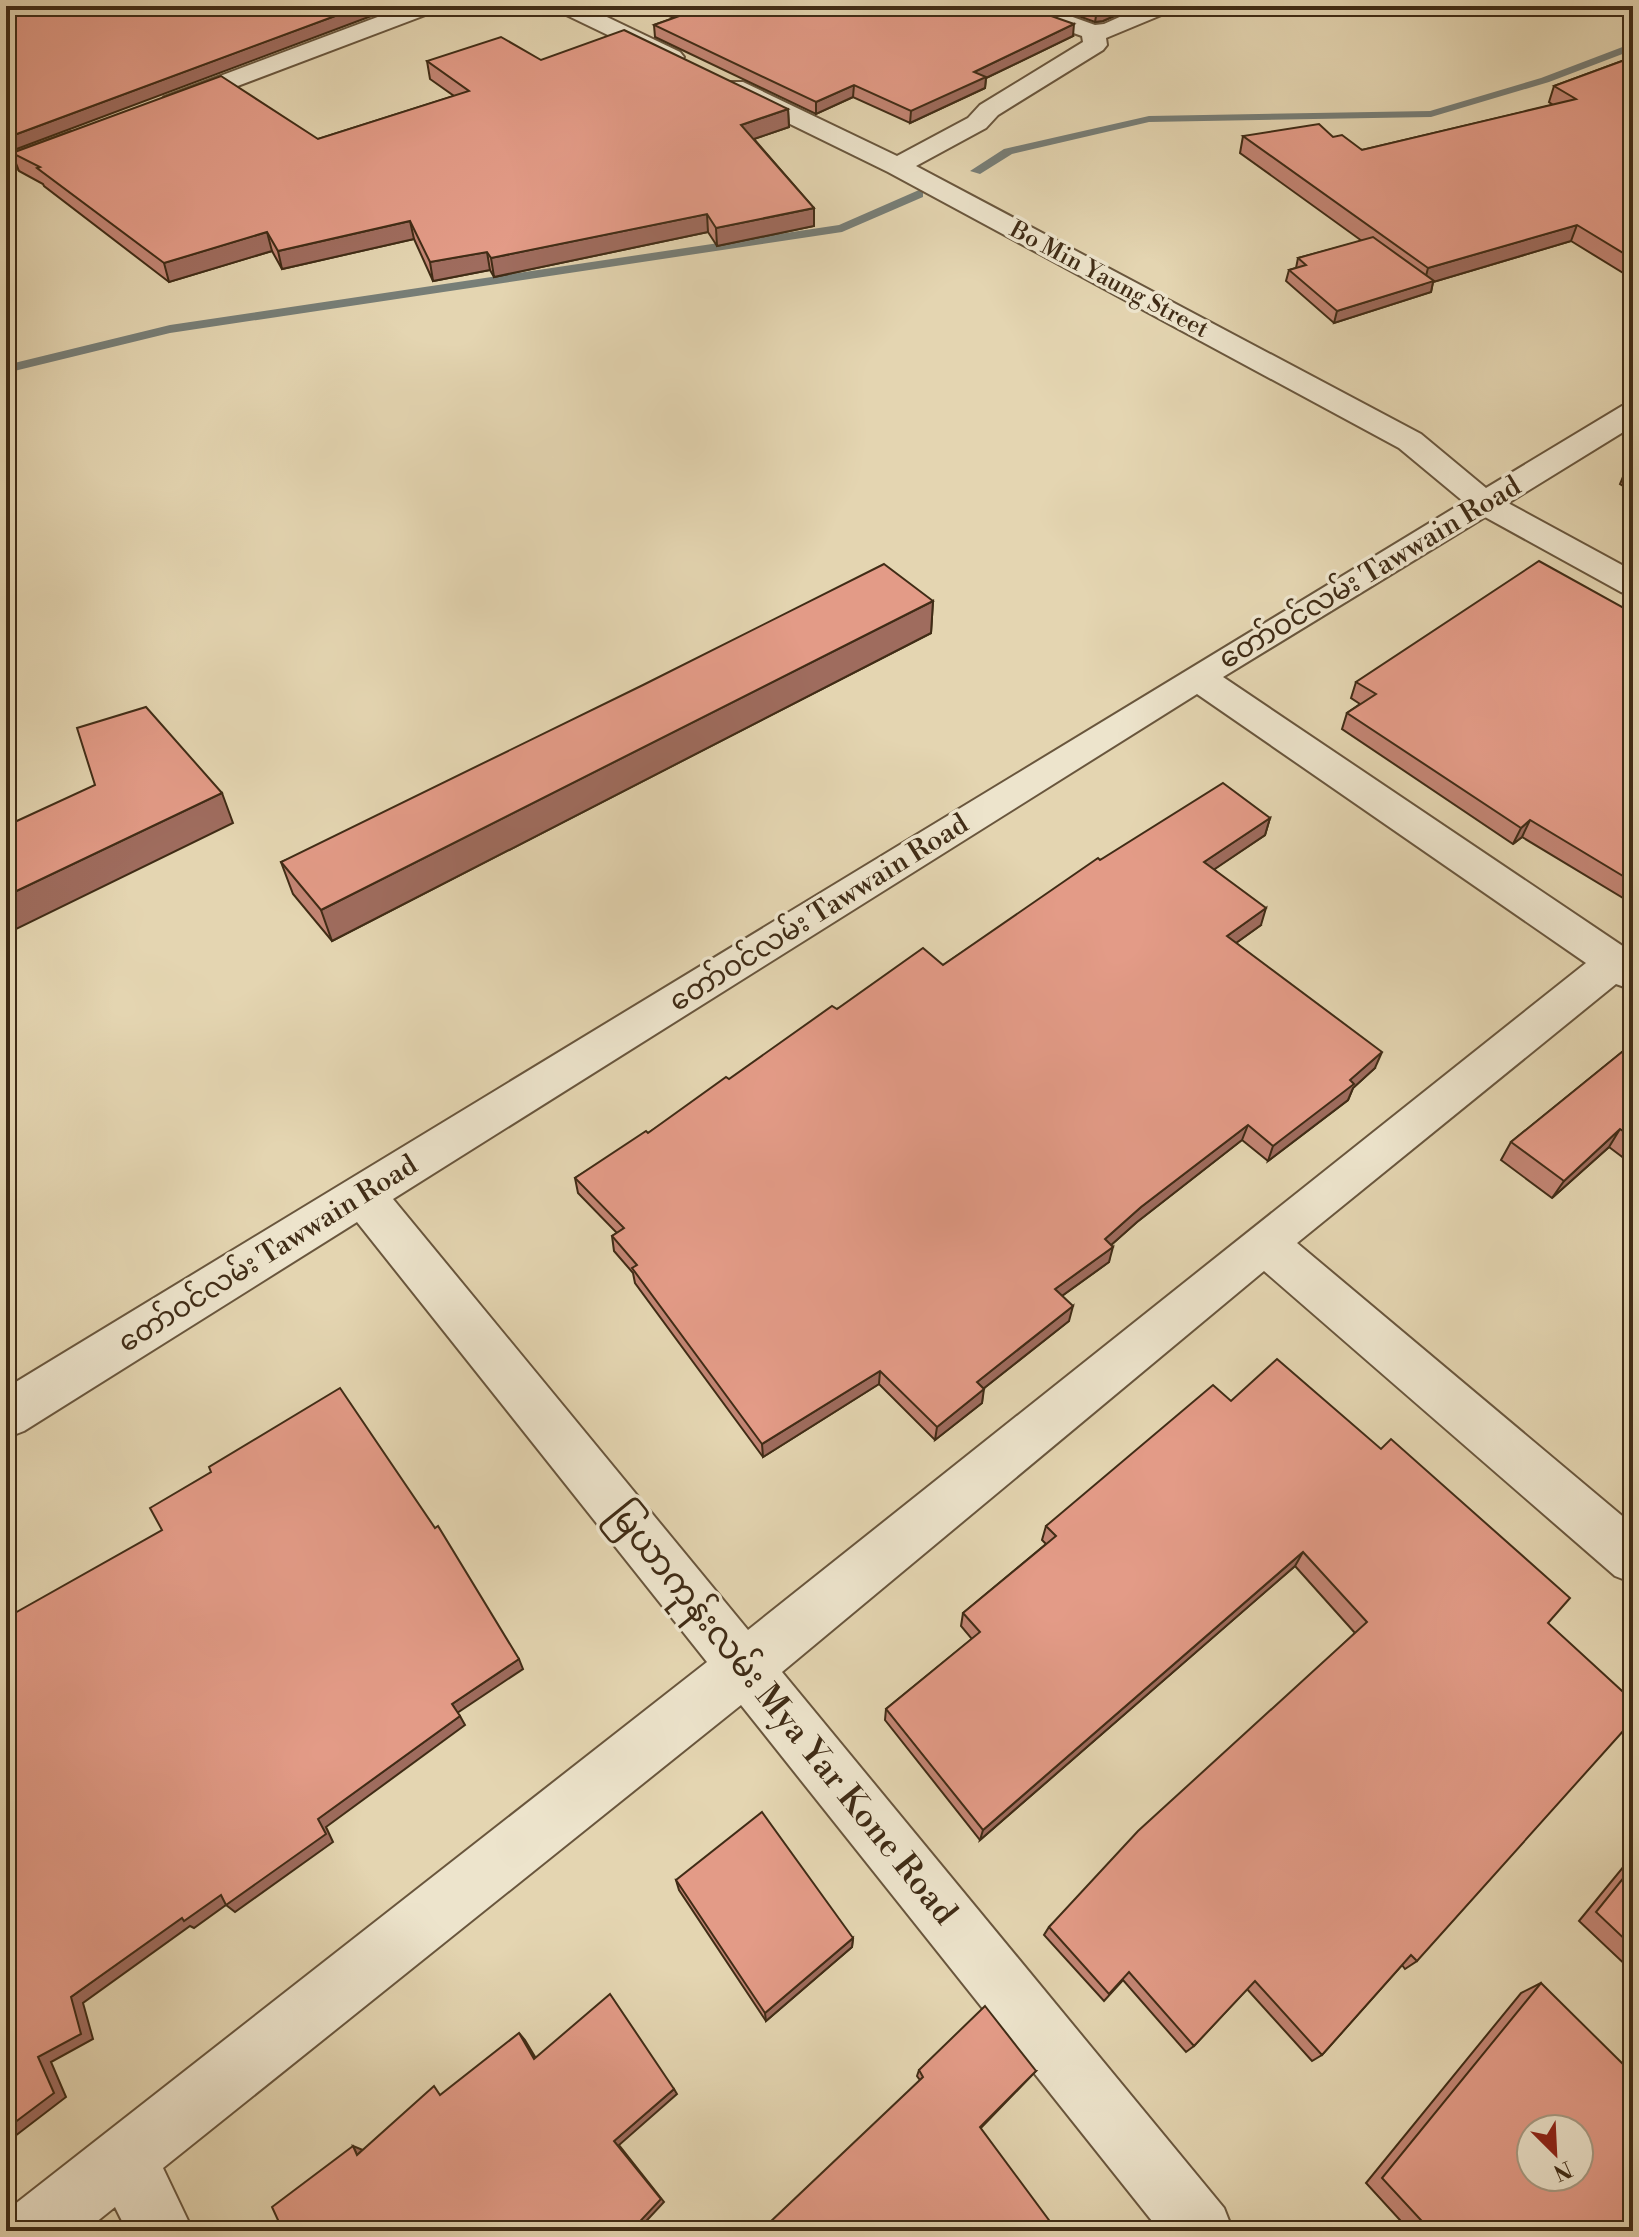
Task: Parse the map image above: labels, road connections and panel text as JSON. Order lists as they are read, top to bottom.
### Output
{
  "streets": {
    "street": ["Bo Min Yaung Street", "တော်ဝင်လမ်း Tawwain Road", "မြယာကုန်းလမ်း Mya Yar Kone Road"]
  },
  "crossings": [
    ["Bo Min Yaung Street", "တော်ဝင်လမ်း Tawwain Road"],
    ["တော်ဝင်လမ်း Tawwain Road", "မြယာကုန်းလမ်း Mya Yar Kone Road"]
  ],
  "north": "bottom right"
}
